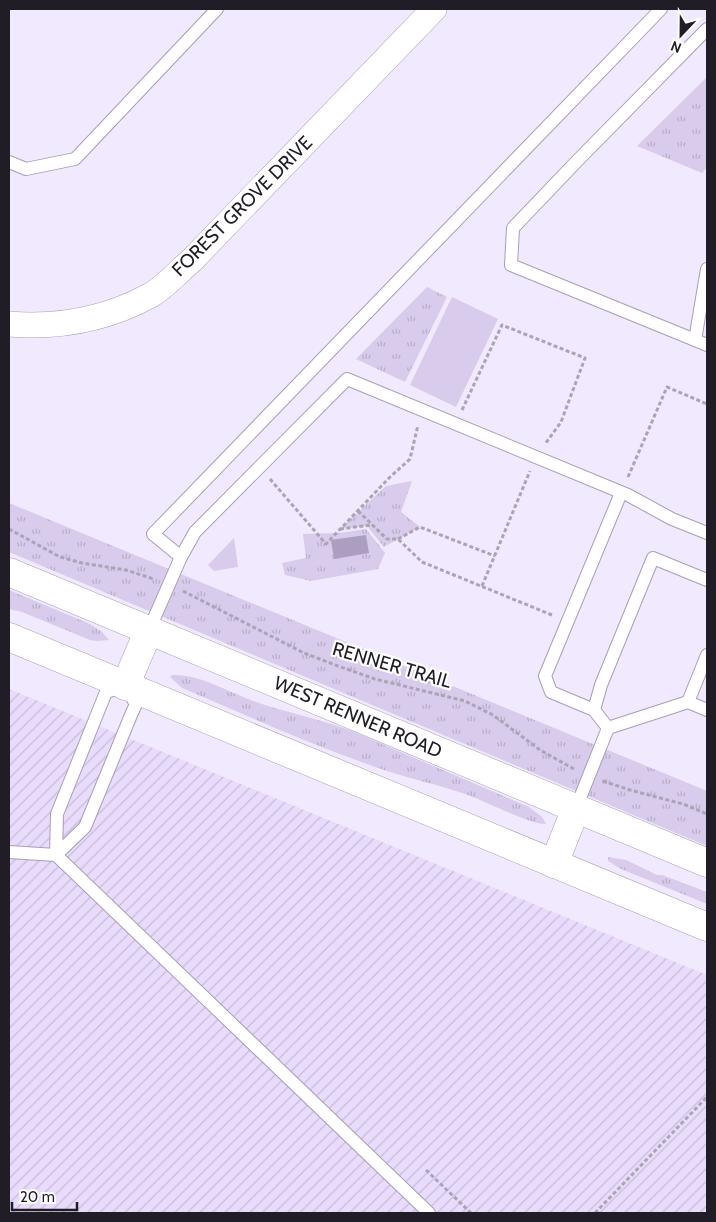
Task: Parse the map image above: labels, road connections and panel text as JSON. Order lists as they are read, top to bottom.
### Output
{
  "streets": {
    "main road": ["WEST RENNER ROAD"],
    "street": ["FOREST GROVE DRIVE"],
    "path": ["RENNER TRAIL"]
  },
  "scale_bar": "20 m",
  "north": "bottom"
}
